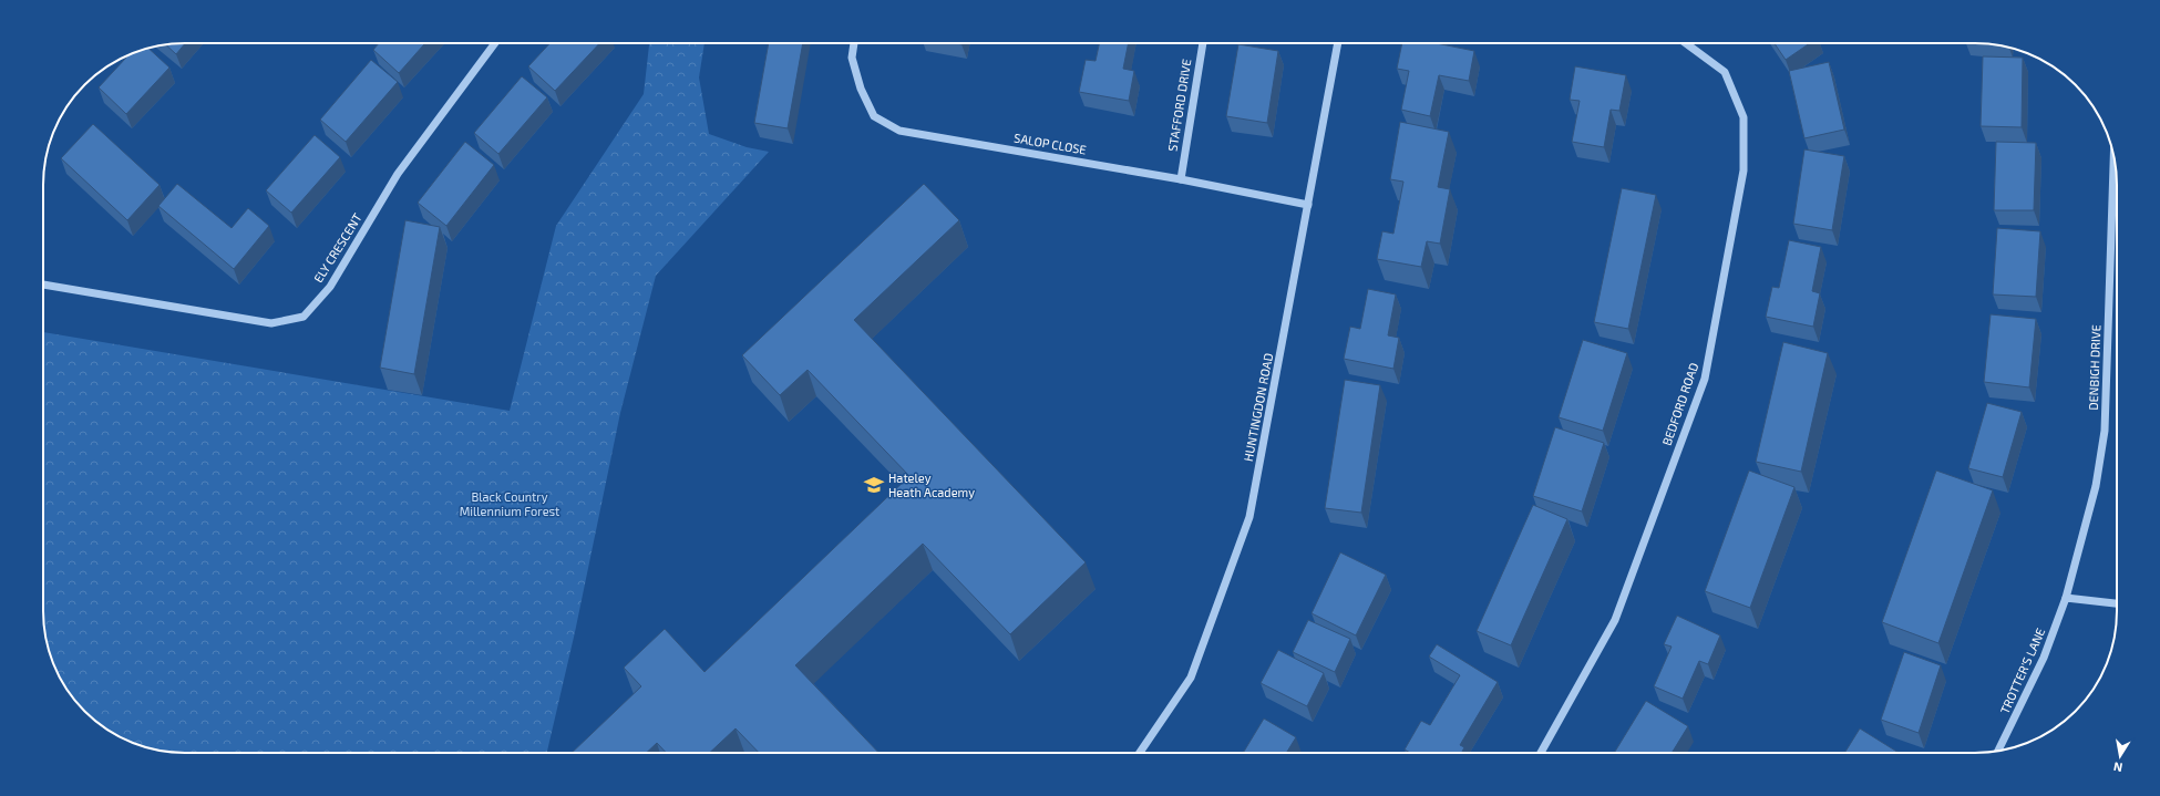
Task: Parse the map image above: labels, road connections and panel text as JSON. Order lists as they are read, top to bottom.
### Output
{
  "streets": {
    "street": [
      "STAFFORD DRIVE",
      "SALOP CLOSE",
      "ELY CRESCENT",
      "DENBIGH DRIVE",
      "BEDFORD ROAD",
      "HUNTINGDON ROAD",
      "TROTTER'S LANE"
    ]
  },
  "crossings": [
    ["STAFFORD DRIVE", "SALOP CLOSE"],
    ["SALOP CLOSE", "HUNTINGDON ROAD"],
    ["DENBIGH DRIVE", "TROTTER'S LANE"]
  ],
  "parks": ["Black Country Millennium Forest"],
  "places": {
    "school or university": ["Hateley Heath Academy"]
  },
  "north": "bottom"
}
